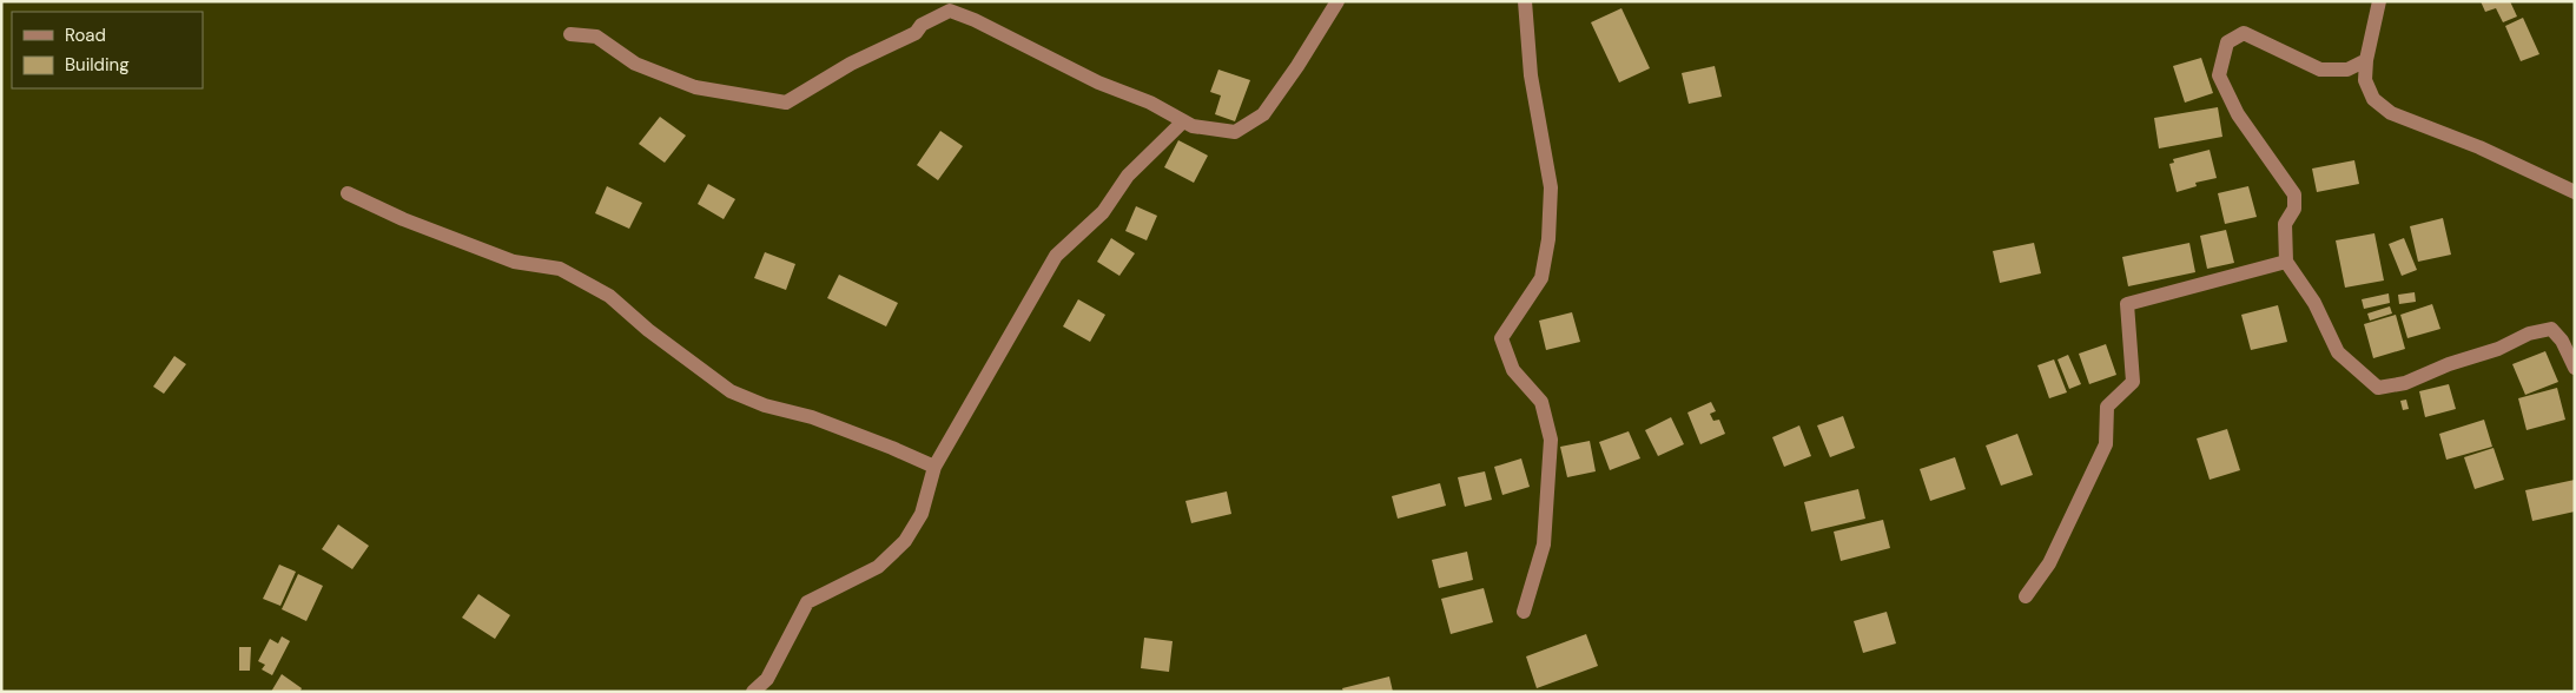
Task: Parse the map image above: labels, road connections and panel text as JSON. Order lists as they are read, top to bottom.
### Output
{
  "legend": ["Road", "Building"]
}
